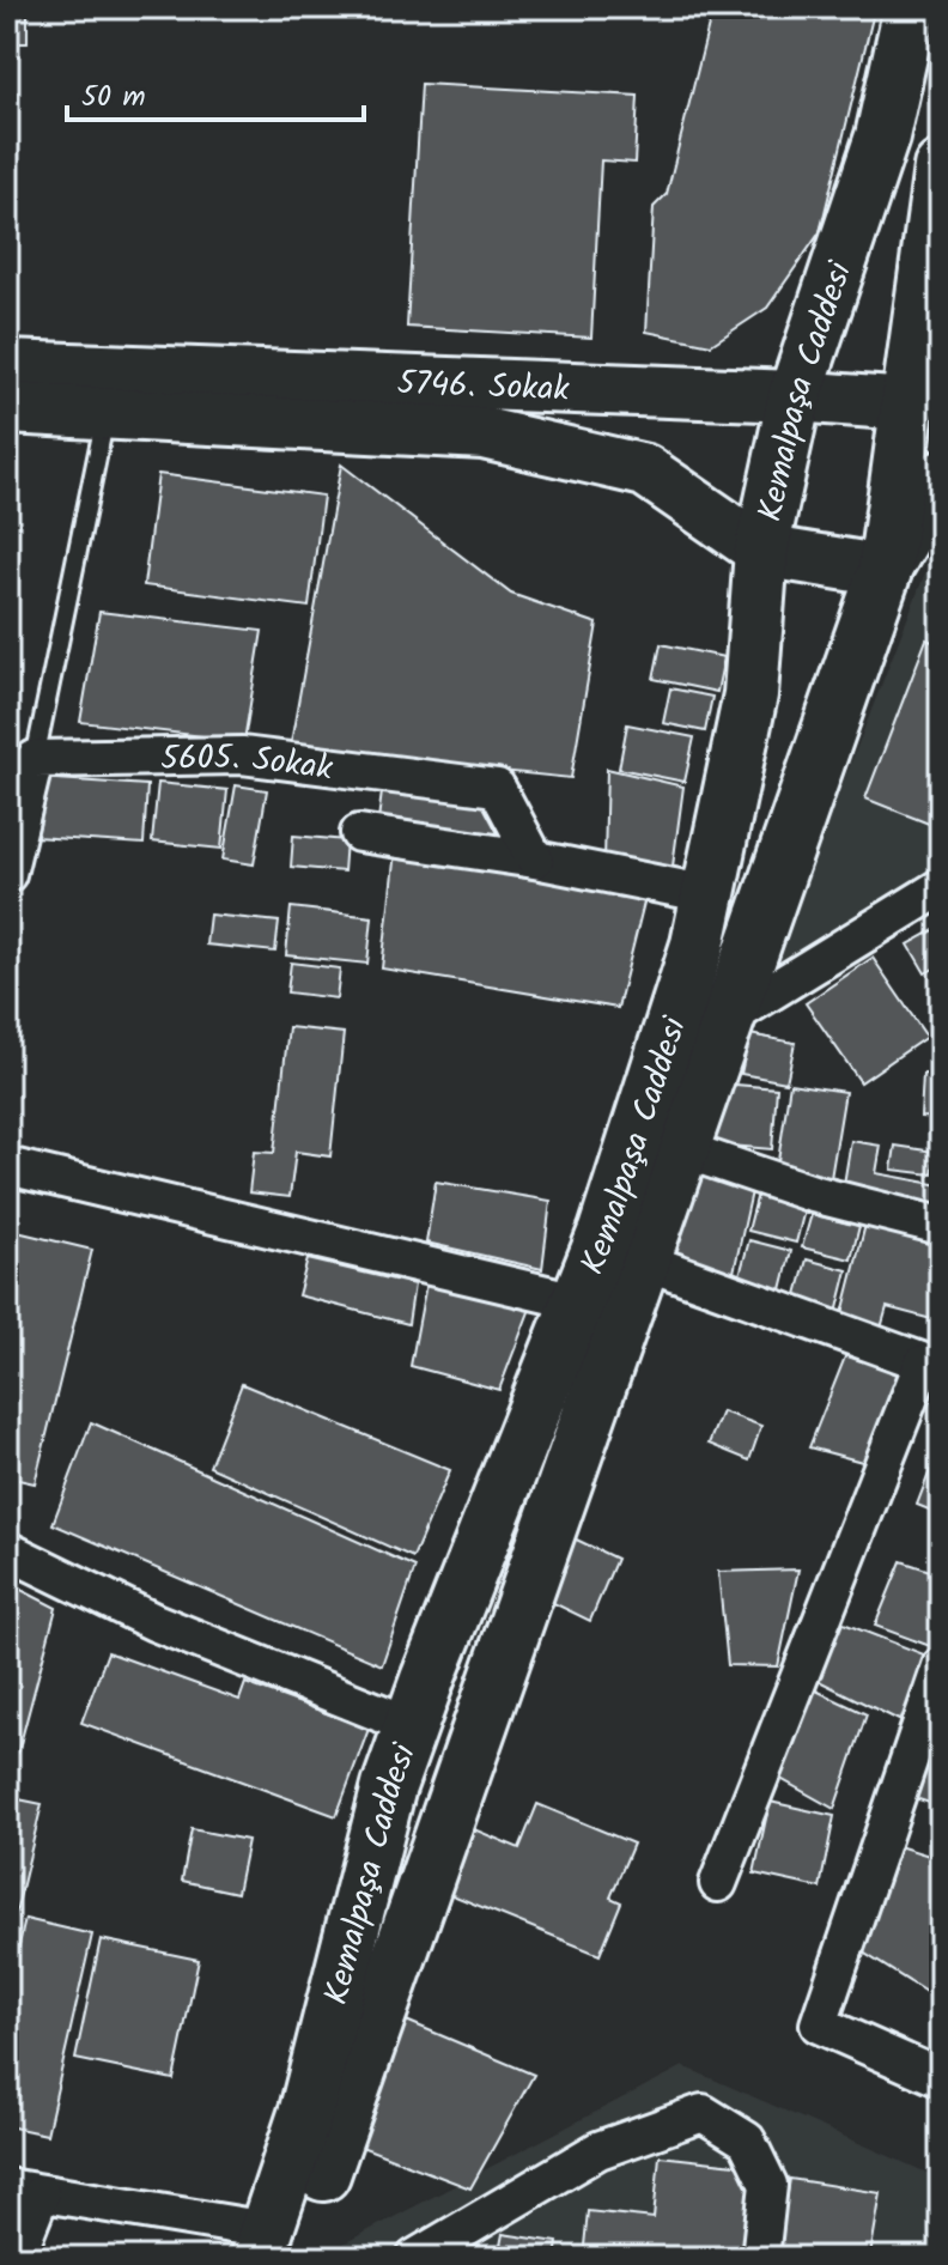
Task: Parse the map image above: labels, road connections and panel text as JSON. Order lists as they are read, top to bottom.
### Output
{
  "streets": {
    "main road": ["Kemalpaşa Caddesi"],
    "street": ["5746. Sokak", "5605. Sokak"]
  },
  "crossings": [
    ["5746. Sokak", "Kemalpaşa Caddesi"]
  ],
  "scale_bar": "50 m"
}
